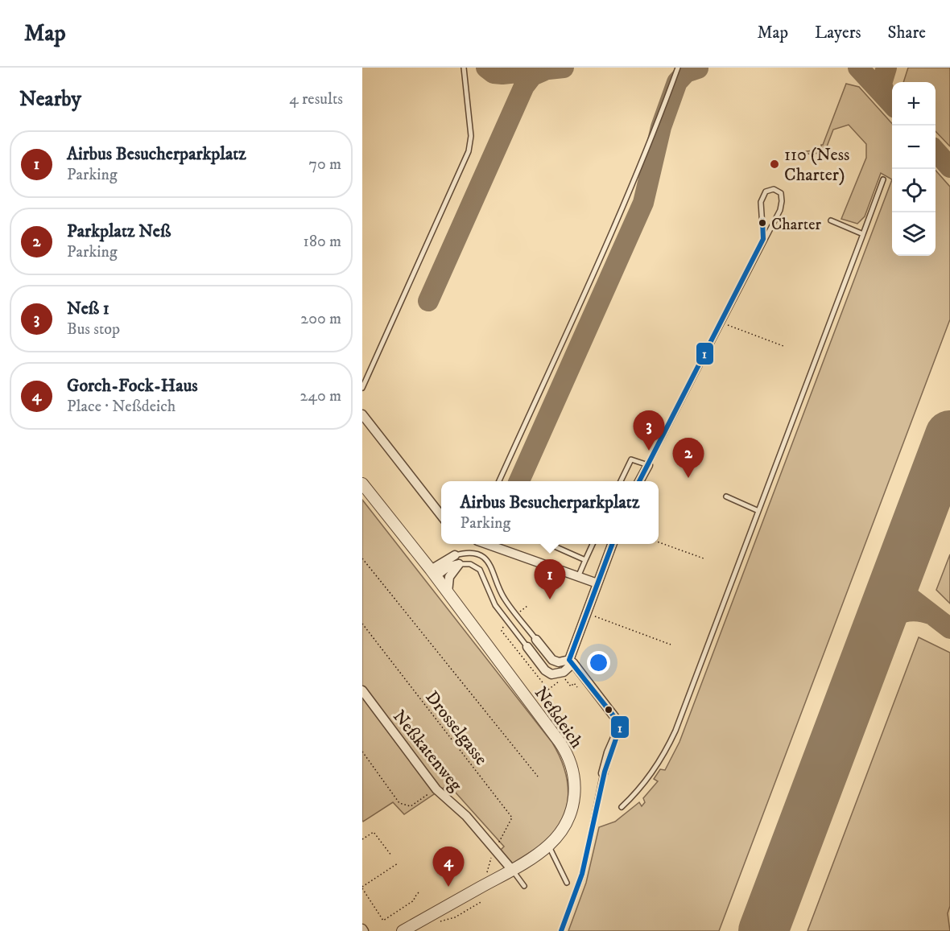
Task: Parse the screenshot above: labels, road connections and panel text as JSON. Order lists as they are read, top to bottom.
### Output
{
  "streets": {
    "street": ["Neßdeich", "Neßkatenweg"],
    "path": ["Drosselgasse"]
  },
  "crossings": [
    ["Neßdeich", "Neßkatenweg"],
    ["Drosselgasse", "Neßkatenweg"]
  ],
  "places": ["110 (Ness Charter)", "Charter"],
  "lines": ["transit line 1"],
  "page": {
    "header": "Map",
    "nav": ["Map", "Layers", "Share"],
    "heading": ["Nearby", "4 results"],
    "map_buttons": ["+", "−"],
    "list": [
      {
        "mark": "1",
        "name": "Airbus Besucherparkplatz",
        "note": "Parking",
        "value": "70 m"
      },
      {
        "mark": "2",
        "name": "Parkplatz Neß",
        "note": "Parking",
        "value": "180 m"
      },
      {
        "mark": "3",
        "name": "Neß 1",
        "note": "Bus stop",
        "value": "200 m"
      },
      {
        "mark": "4",
        "name": "Gorch-Fock-Haus",
        "note": "Place · Neßdeich",
        "value": "240 m"
      }
    ],
    "pins": [
      "3",
      "2",
      "1",
      "4"
    ],
    "popup": ["Airbus Besucherparkplatz", "Parking"]
  }
}
